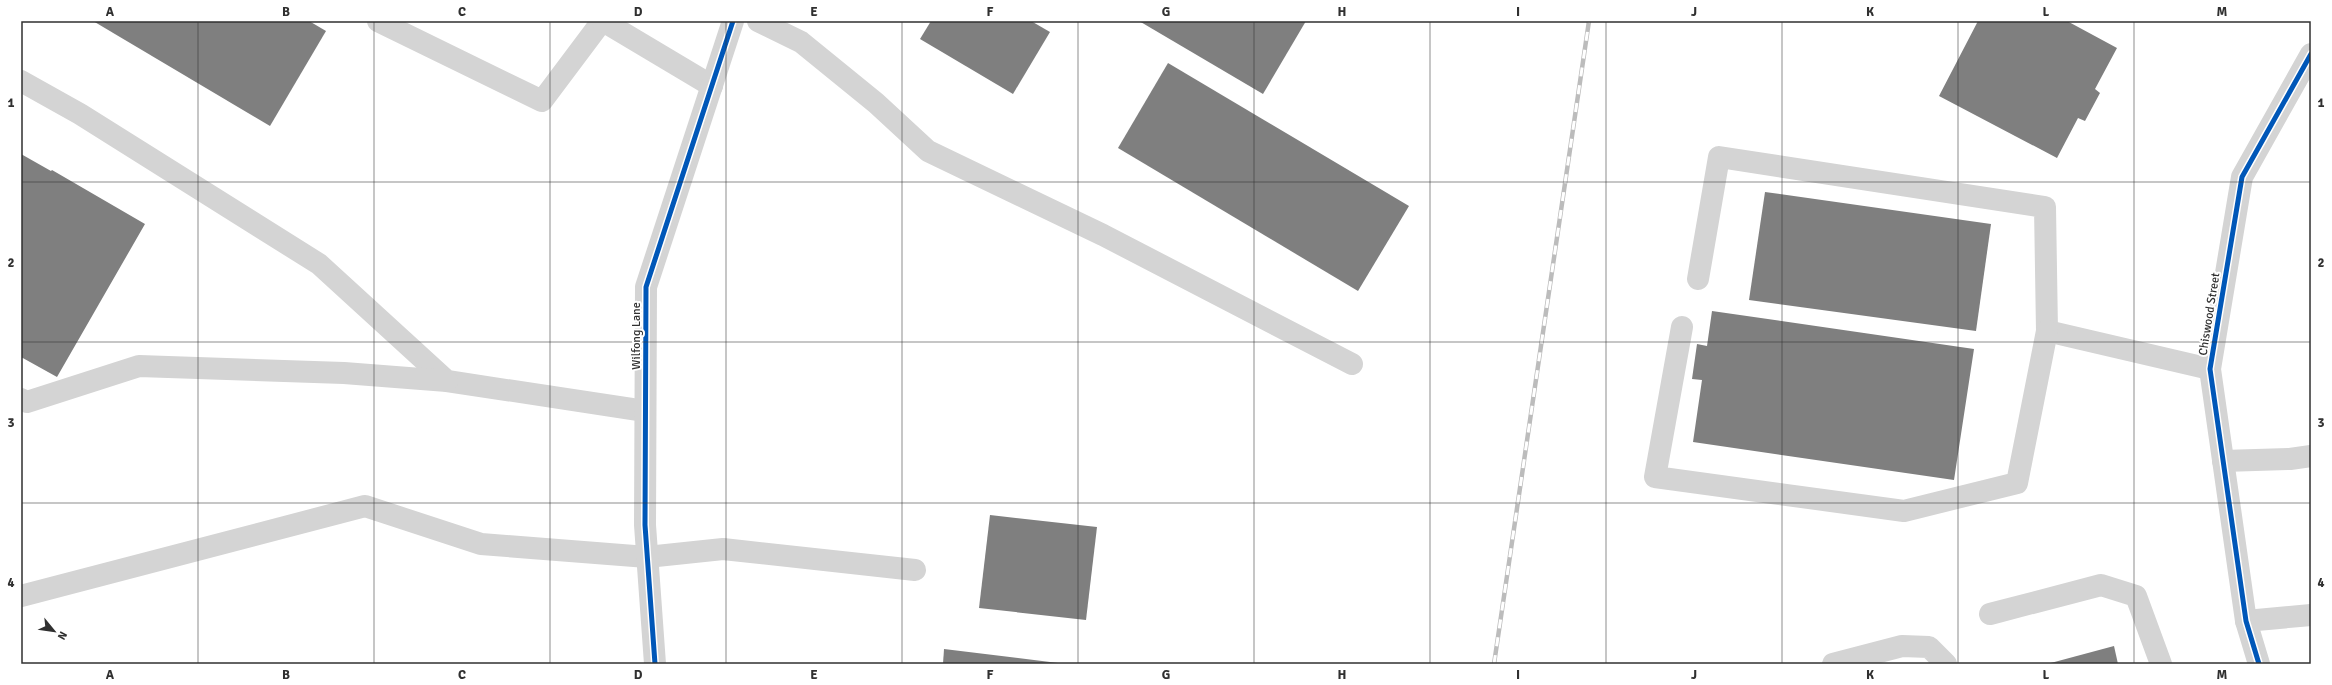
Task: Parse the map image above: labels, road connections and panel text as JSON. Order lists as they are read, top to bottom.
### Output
{
  "streets": {
    "street": ["Chiswood Street", "Wilfong Lane"]
  },
  "north": "bottom right",
  "grid": {
    "columns": [
      "A",
      "B",
      "C",
      "D",
      "E",
      "F",
      "G",
      "H",
      "I",
      "J",
      "K",
      "L",
      "M"
    ],
    "rows": [
      "1",
      "2",
      "3",
      "4"
    ]
  }
}
